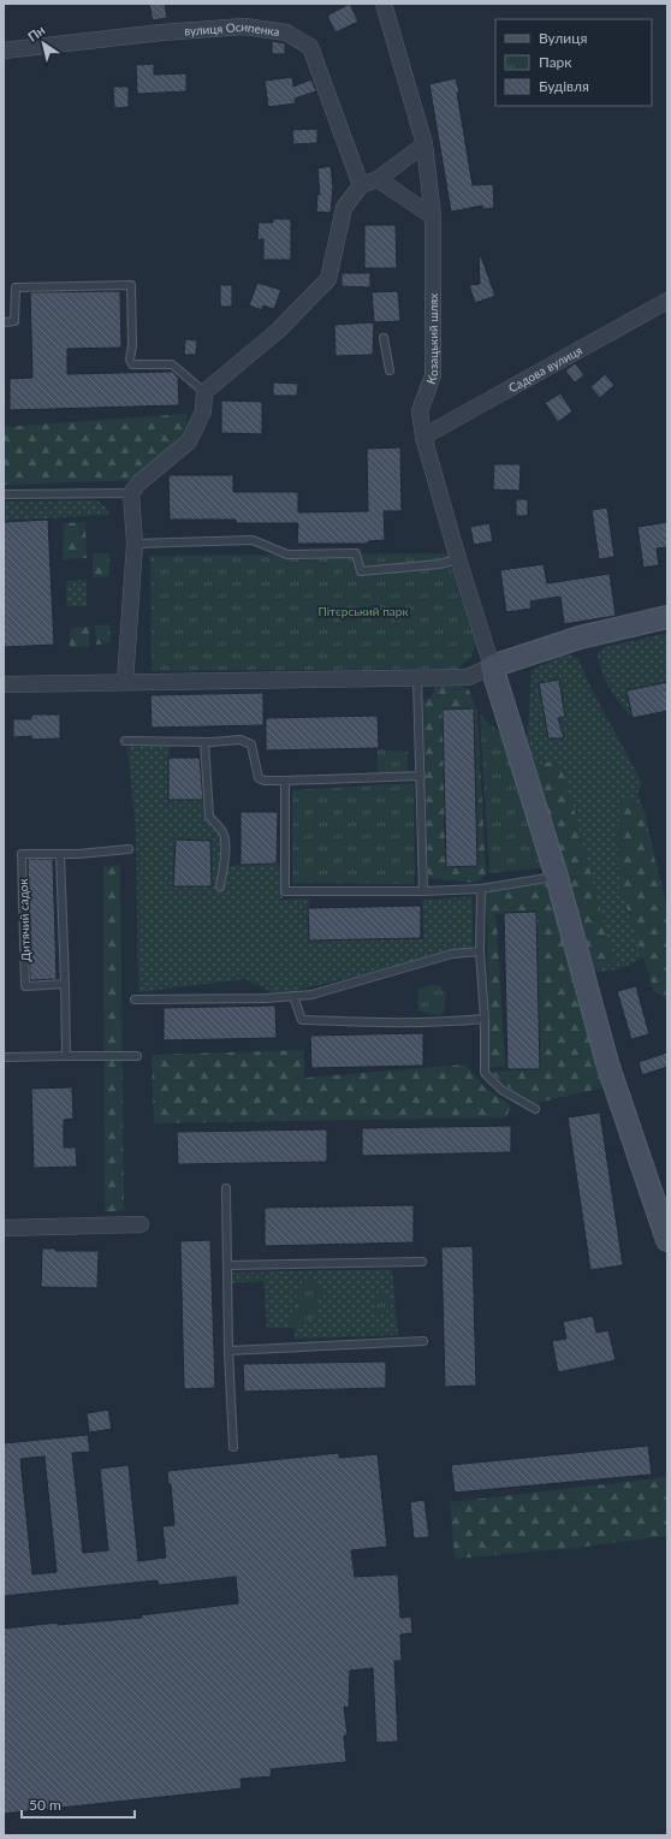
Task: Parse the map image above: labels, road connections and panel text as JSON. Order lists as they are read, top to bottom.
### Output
{
  "streets": {
    "street": ["вулиця Осипенка", "Козацький шлях", "Садова вулиця"],
    "lane": ["Дитячий садок"]
  },
  "crossings": [
    ["Козацький шлях", "Садова вулиця"]
  ],
  "parks": ["Пітєрський парк"],
  "legend": ["Вулиця", "Парк", "Будівля"],
  "scale_bar": "50 m",
  "north": "top left"
}
